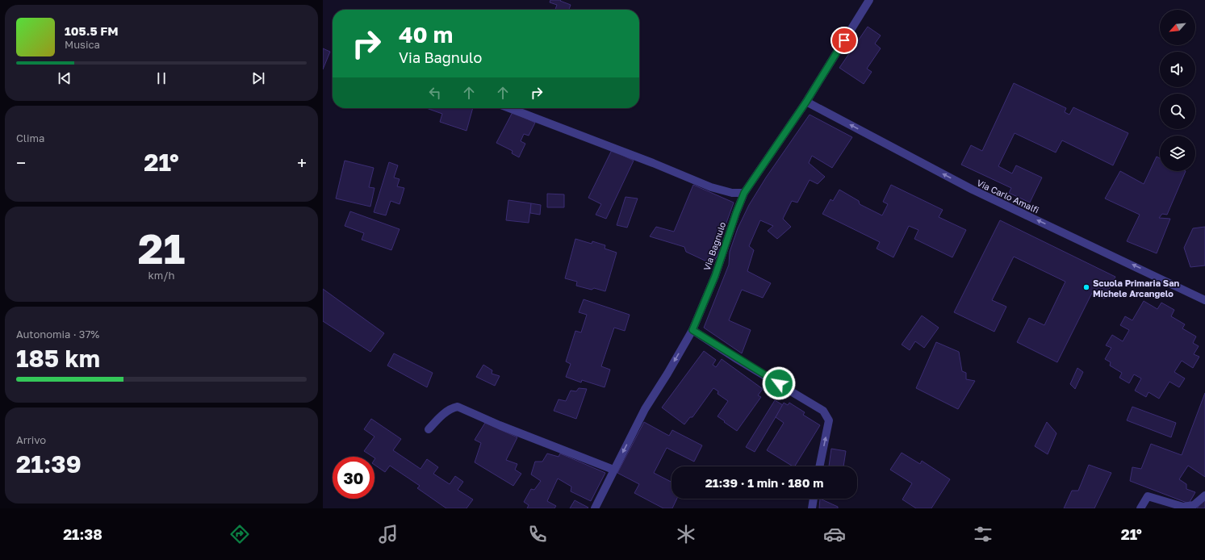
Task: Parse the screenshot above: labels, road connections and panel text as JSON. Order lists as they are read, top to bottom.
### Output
{
  "streets": {
    "street": ["Via Carlo Amalfi", "Via Bagnulo"]
  },
  "crossings": [
    ["Via Carlo Amalfi", "Via Bagnulo"]
  ],
  "one_way": ["Via Carlo Amalfi"],
  "places": ["Scuola Primaria San Michele Arcangelo"],
  "north": "bottom left",
  "page": {
    "turn": ["40 m", "Via Bagnulo"],
    "song": ["105.5 FM", "Musica"],
    "tile": [
      "Clima",
      ["21", "km/h"],
      ["Autonomia · 37%", "185 km"],
      ["Arrivo", "21:39"]
    ],
    "heat": ["−", "21°", "+"],
    "limit": "30",
    "trip": "21:39 · 1 min · 180 m",
    "tabs": ["21:38", "21°"]
  }
}
